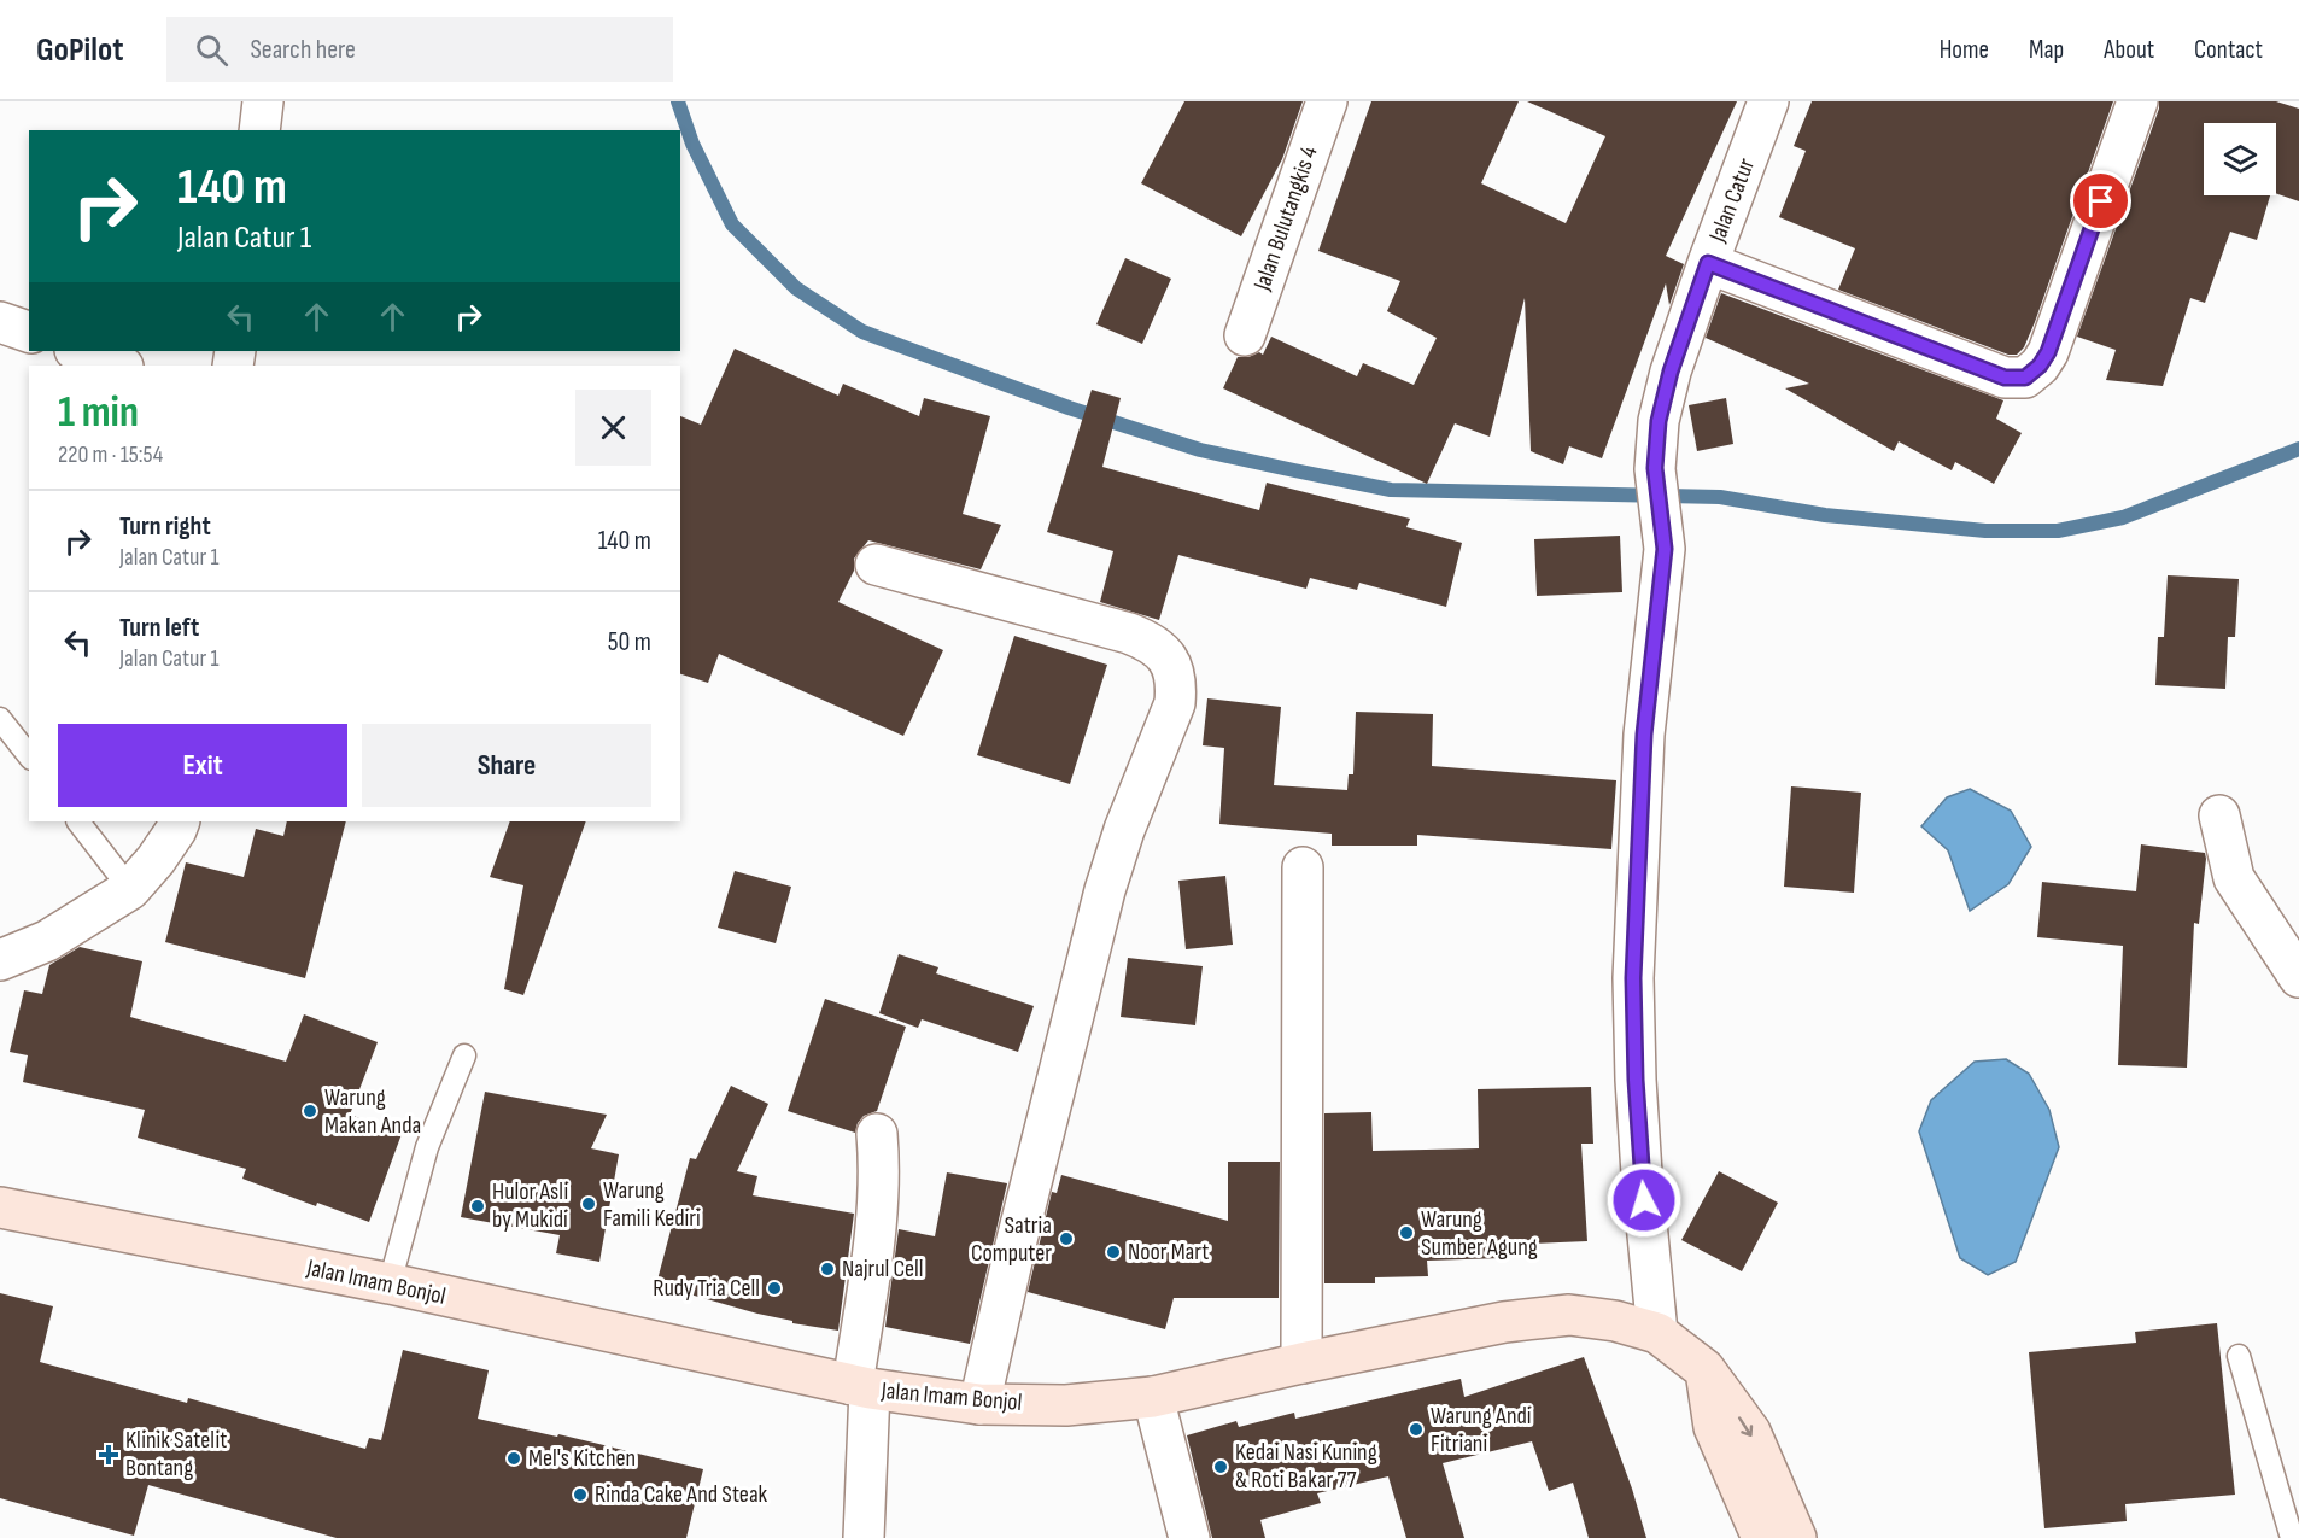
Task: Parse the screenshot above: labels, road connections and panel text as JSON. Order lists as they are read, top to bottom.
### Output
{
  "streets": {
    "street": ["Jalan Catur", "Jalan Bulutangkis 4", "Jalan Imam Bonjol"]
  },
  "crossings": [
    ["Jalan Catur", "Jalan Imam Bonjol"]
  ],
  "places": {
    "other": [
      "Warung Makan Anda",
      "Warung Famili Kediri",
      "Hulor Asli by Mukidi",
      "Warung Sumber Agung",
      "Satria Computer",
      "Noor Mart",
      "Najrul Cell",
      "Rudy Tria Cell",
      "Warung Andi Fitriani",
      "Mel's Kitchen",
      "Kedai Nasi Kuning & Roti Bakar 77",
      "Rinda Cake And Steak"
    ],
    "health": ["Klinik Satelit Bontang"]
  },
  "page": {
    "header": "GoPilot",
    "search": "Search here",
    "nav": [
      "Home",
      "Map",
      "About",
      "Contact"
    ],
    "turn": ["140 m", "Jalan Catur 1"],
    "heading": ["1 min", "220 m · 15:54"],
    "list": [
      {
        "name": "Turn right",
        "note": "Jalan Catur 1",
        "value": "140 m"
      },
      {
        "name": "Turn left",
        "note": "Jalan Catur 1",
        "value": "50 m"
      }
    ],
    "buttons": ["Exit", "Share"]
  }
}
